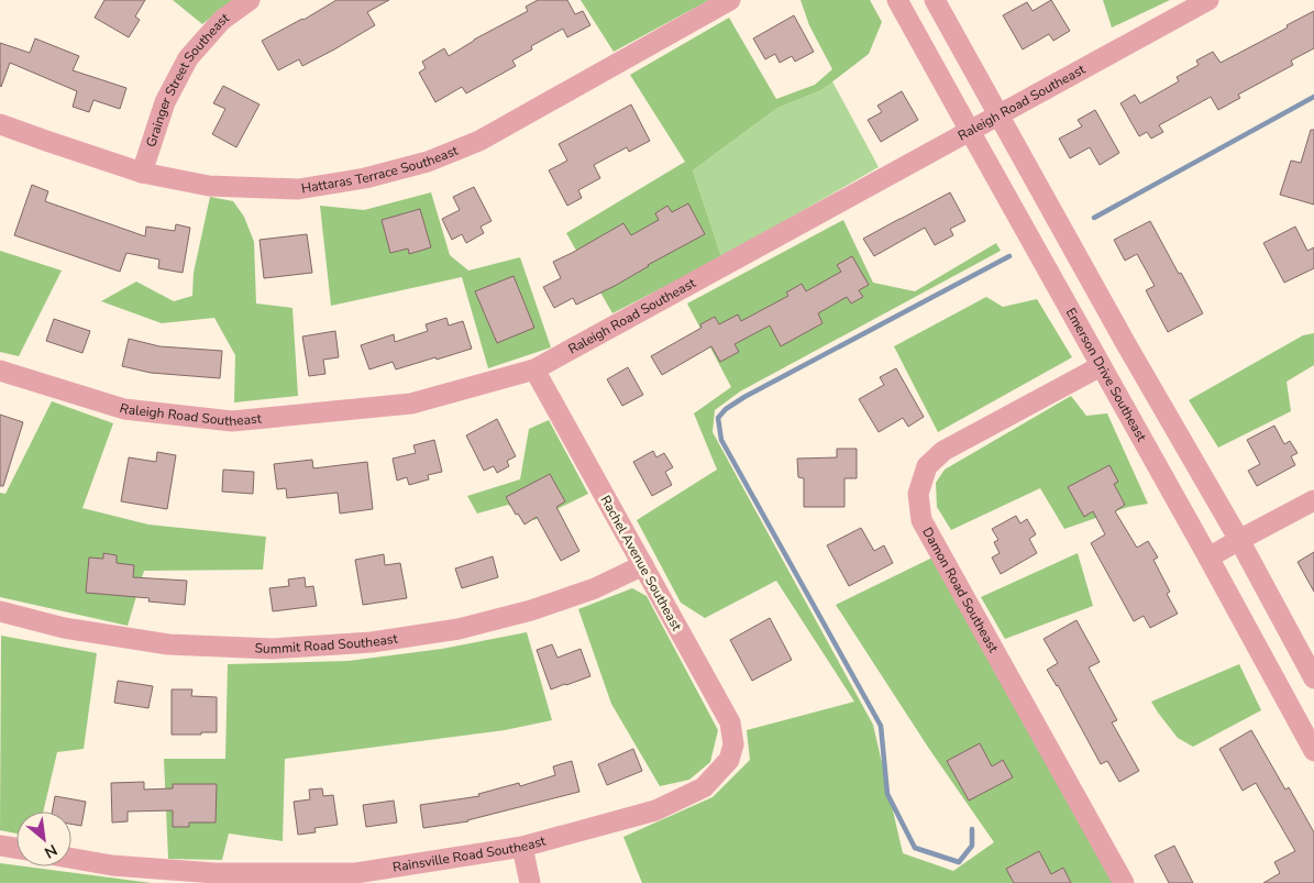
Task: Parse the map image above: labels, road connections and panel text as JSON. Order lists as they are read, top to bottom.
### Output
{
  "streets": {
    "street": [
      "Grainger Street Southeast",
      "Raleigh Road Southeast",
      "Hattaras Terrace Southeast",
      "Emerson Drive Southeast",
      "Rachel Avenue Southeast",
      "Damon Road Southeast",
      "Summit Road Southeast",
      "Rainsville Road Southeast"
    ]
  },
  "crossings": [
    ["Grainger Street Southeast", "Hattaras Terrace Southeast"],
    ["Raleigh Road Southeast", "Emerson Drive Southeast"],
    ["Raleigh Road Southeast", "Rachel Avenue Southeast"],
    ["Emerson Drive Southeast", "Damon Road Southeast"],
    ["Rachel Avenue Southeast", "Summit Road Southeast"],
    ["Rachel Avenue Southeast", "Rainsville Road Southeast"]
  ],
  "north": "bottom right"
}
